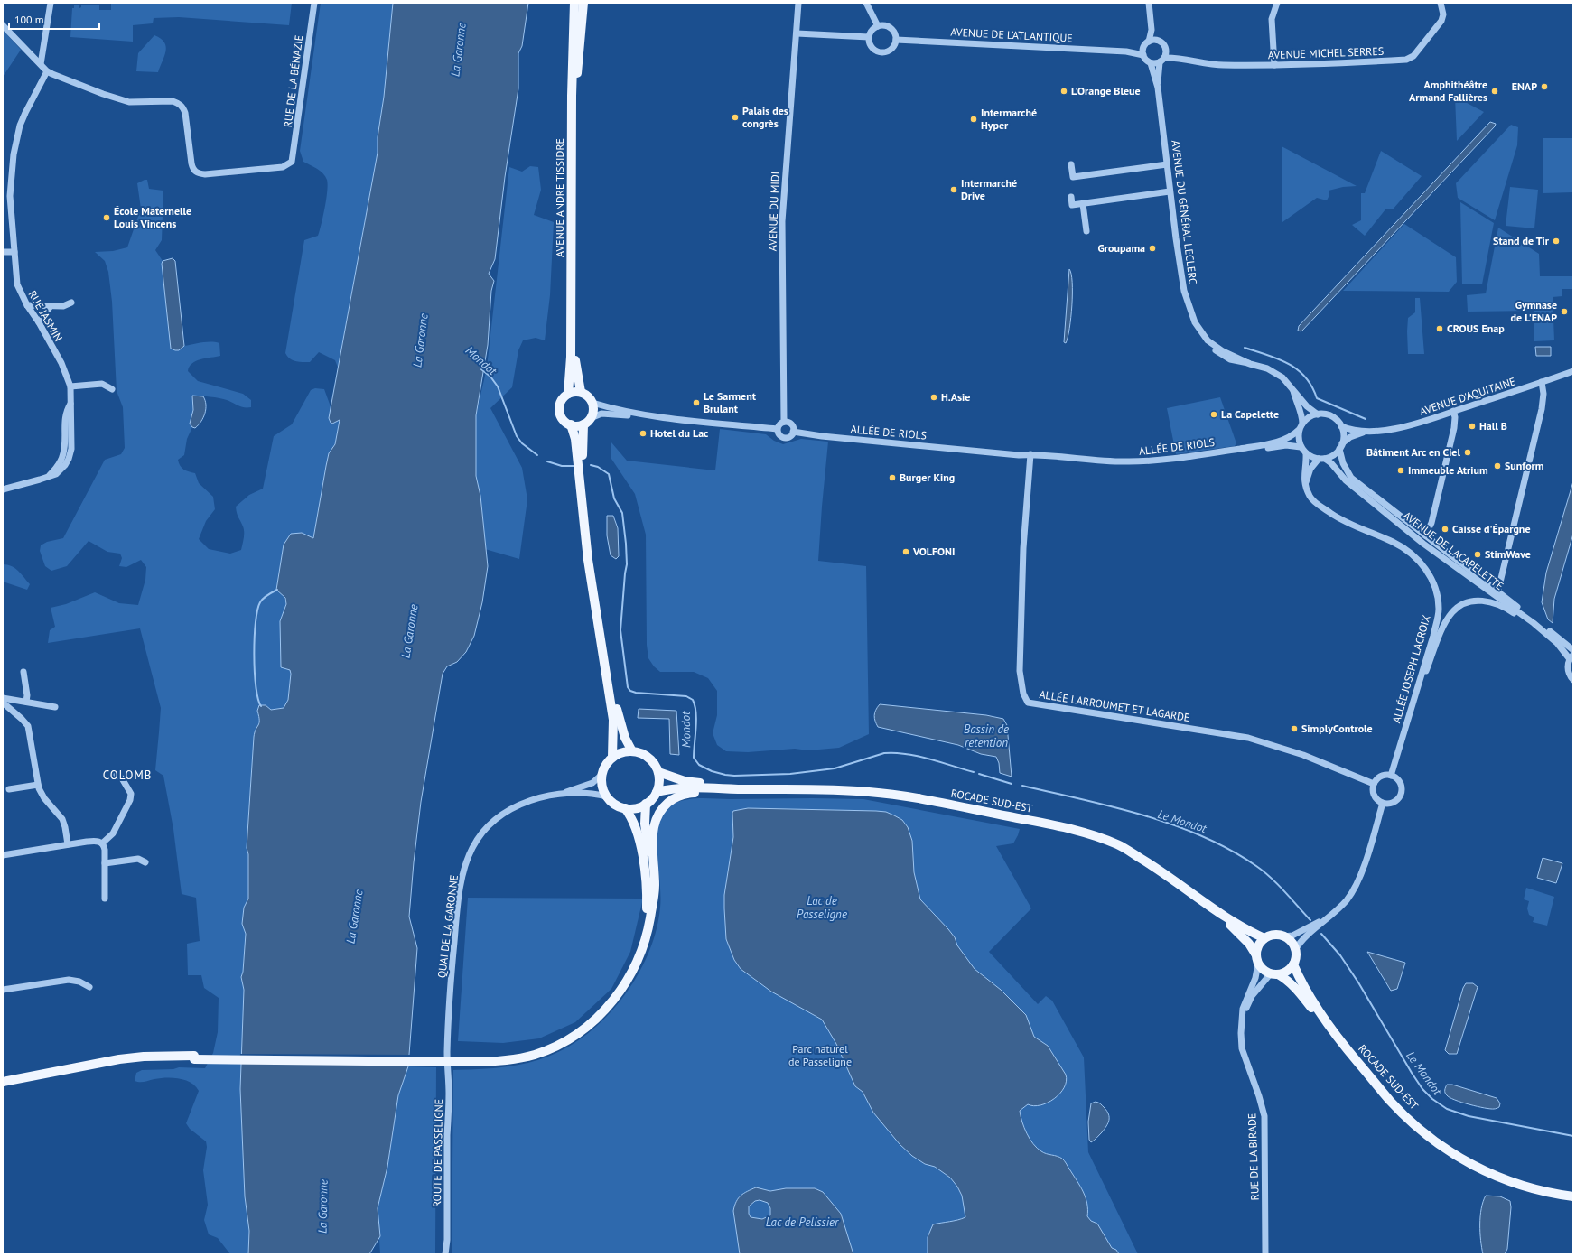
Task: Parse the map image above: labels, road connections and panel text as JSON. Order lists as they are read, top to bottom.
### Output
{
  "streets": {
    "main road": ["AVENUE ANDRÉ TISSIDRE", "ROCADE SUD-EST"],
    "street": [
      "AVENUE DE L'ATLANTIQUE",
      "AVENUE MICHEL SERRES",
      "RUE DE LA BÉNAZIE",
      "AVENUE DU MIDI",
      "AVENUE DU GÉNÉRAL LECLERC",
      "RUE JASMIN",
      "AVENUE D'AQUITAINE",
      "ALLÉE DE RIOLS",
      "AVENUE DE LACAPELETTE",
      "ALLÉE JOSEPH LACROIX",
      "ALLÉE LARROUMET ET LAGARDE",
      "QUAI DE LA GARONNE",
      "ROUTE DE PASSELIGNE",
      "RUE DE LA BIRADE"
    ]
  },
  "crossings": [
    ["AVENUE DE L'ATLANTIQUE", "AVENUE MICHEL SERRES"],
    ["AVENUE DE L'ATLANTIQUE", "AVENUE DU GÉNÉRAL LECLERC"],
    ["AVENUE MICHEL SERRES", "AVENUE DU GÉNÉRAL LECLERC"],
    ["RUE DE LA BÉNAZIE", "RUE JASMIN"],
    ["AVENUE DU MIDI", "ALLÉE DE RIOLS"],
    ["AVENUE DU GÉNÉRAL LECLERC", "AVENUE D'AQUITAINE"],
    ["AVENUE DU GÉNÉRAL LECLERC", "ALLÉE DE RIOLS"],
    ["AVENUE DU GÉNÉRAL LECLERC", "AVENUE DE LACAPELETTE"],
    ["AVENUE D'AQUITAINE", "ALLÉE DE RIOLS"],
    ["AVENUE D'AQUITAINE", "AVENUE DE LACAPELETTE"],
    ["ALLÉE DE RIOLS", "AVENUE DE LACAPELETTE"],
    ["ALLÉE DE RIOLS", "ALLÉE LARROUMET ET LAGARDE"],
    ["ALLÉE JOSEPH LACROIX", "ALLÉE LARROUMET ET LAGARDE"],
    ["ROCADE SUD-EST", "QUAI DE LA GARONNE"],
    ["ROCADE SUD-EST", "RUE DE LA BIRADE"],
    ["QUAI DE LA GARONNE", "ROUTE DE PASSELIGNE"]
  ],
  "districts": ["COLOMB"],
  "water": [
    "La Garonne",
    "Mondot",
    "Bassin de retention",
    "Le Mondot",
    "Lac de Passeligne",
    "Lac de Pelissier"
  ],
  "parks": ["Parc naturel de Passeligne"],
  "places": [
    "ENAP",
    "L'Orange Bleue",
    "Amphithéâtre Armand Fallières",
    "Palais des congrès",
    "Intermarché Hyper",
    "Intermarché Drive",
    "École Maternelle Louis Vincens",
    "Stand de Tir",
    "Groupama",
    "Gymnase de L'ENAP",
    "CROUS Enap",
    "H.Asie",
    "Le Sarment Brulant",
    "La Capelette",
    "Hall B",
    "Hotel du Lac",
    "Bâtiment Arc en Ciel",
    "Sunform",
    "Immeuble Atrium",
    "Burger King",
    "Caisse d'Épargne",
    "VOLFONI",
    "StimWave",
    "SimplyControle"
  ],
  "scale_bar": "100 m"
}
